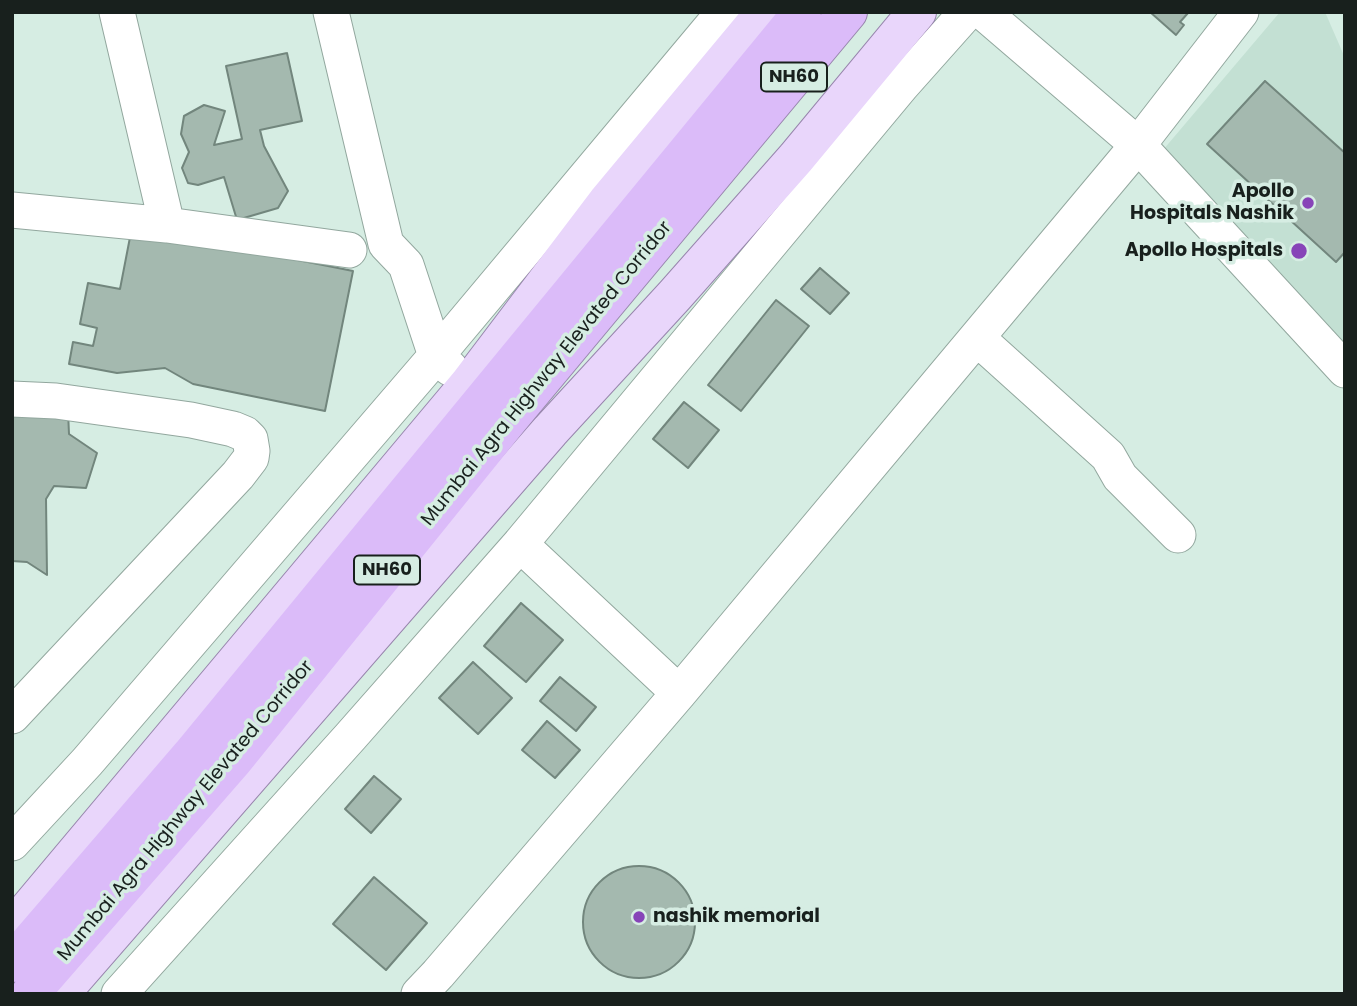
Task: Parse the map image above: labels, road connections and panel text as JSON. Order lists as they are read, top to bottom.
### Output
{
  "streets": {
    "highway": ["NH60", "Mumbai Agra Highway Elevated Corridor"]
  },
  "places": ["Apollo Hospitals Nashik", "Apollo Hospitals", "nashik memorial"]
}
